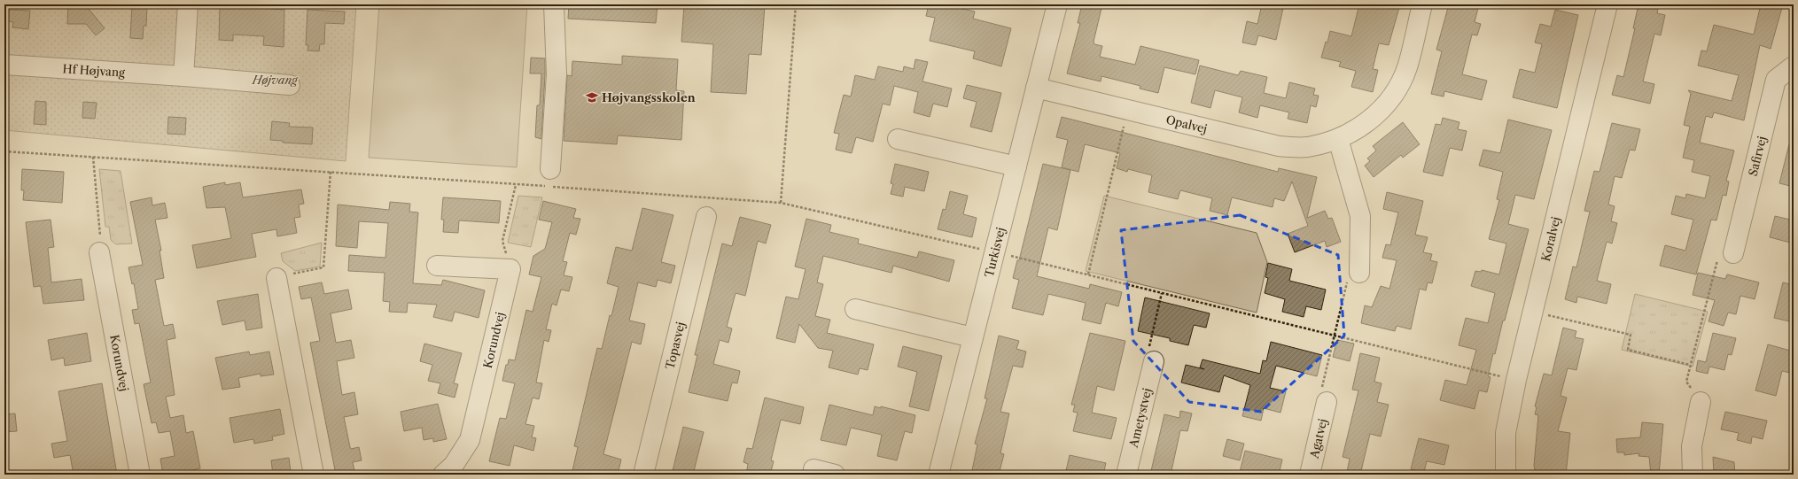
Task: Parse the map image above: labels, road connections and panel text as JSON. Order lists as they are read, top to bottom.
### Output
{
  "streets": {
    "street": [
      "Hf Højvang",
      "Opalvej",
      "Safirvej",
      "Koralvej",
      "Turkisvej",
      "Korundvej",
      "Topasvej",
      "Ametystvej",
      "Agatvej"
    ]
  },
  "crossings": [
    ["Opalvej", "Turkisvej"]
  ],
  "parks": ["Højvang"],
  "places": {
    "school or university": ["Højvangsskolen"]
  }
}
